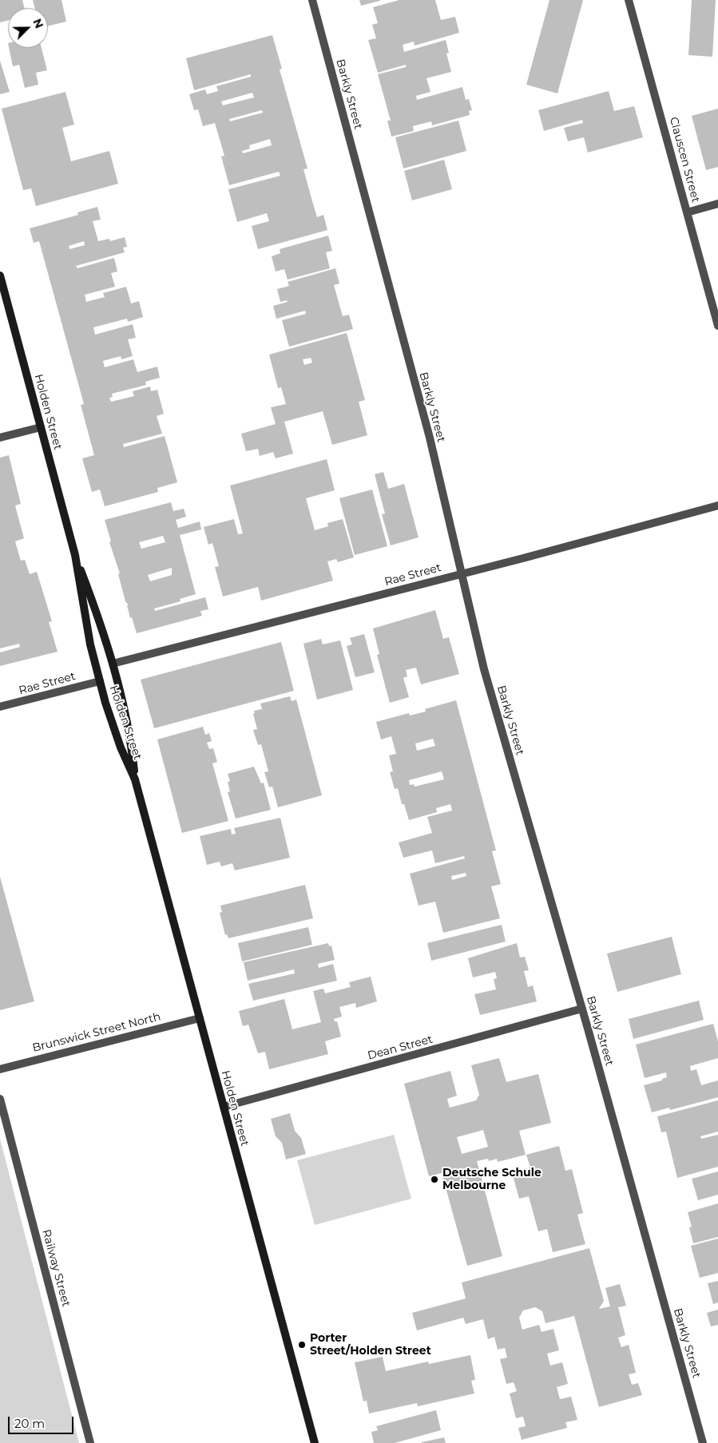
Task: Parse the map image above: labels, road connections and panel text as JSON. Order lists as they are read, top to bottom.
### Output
{
  "streets": {
    "main road": ["Holden Street"],
    "street": [
      "Barkly Street",
      "Clauscen Street",
      "Rae Street",
      "Brunswick Street North",
      "Dean Street",
      "Railway Street"
    ]
  },
  "crossings": [
    ["Barkly Street", "Rae Street"],
    ["Barkly Street", "Dean Street"],
    ["Holden Street", "Rae Street"],
    ["Holden Street", "Brunswick Street North"],
    ["Holden Street", "Dean Street"]
  ],
  "places": ["Deutsche Schule Melbourne", "Porter Street/Holden Street"],
  "scale_bar": "20 m",
  "north": "top right"
}
